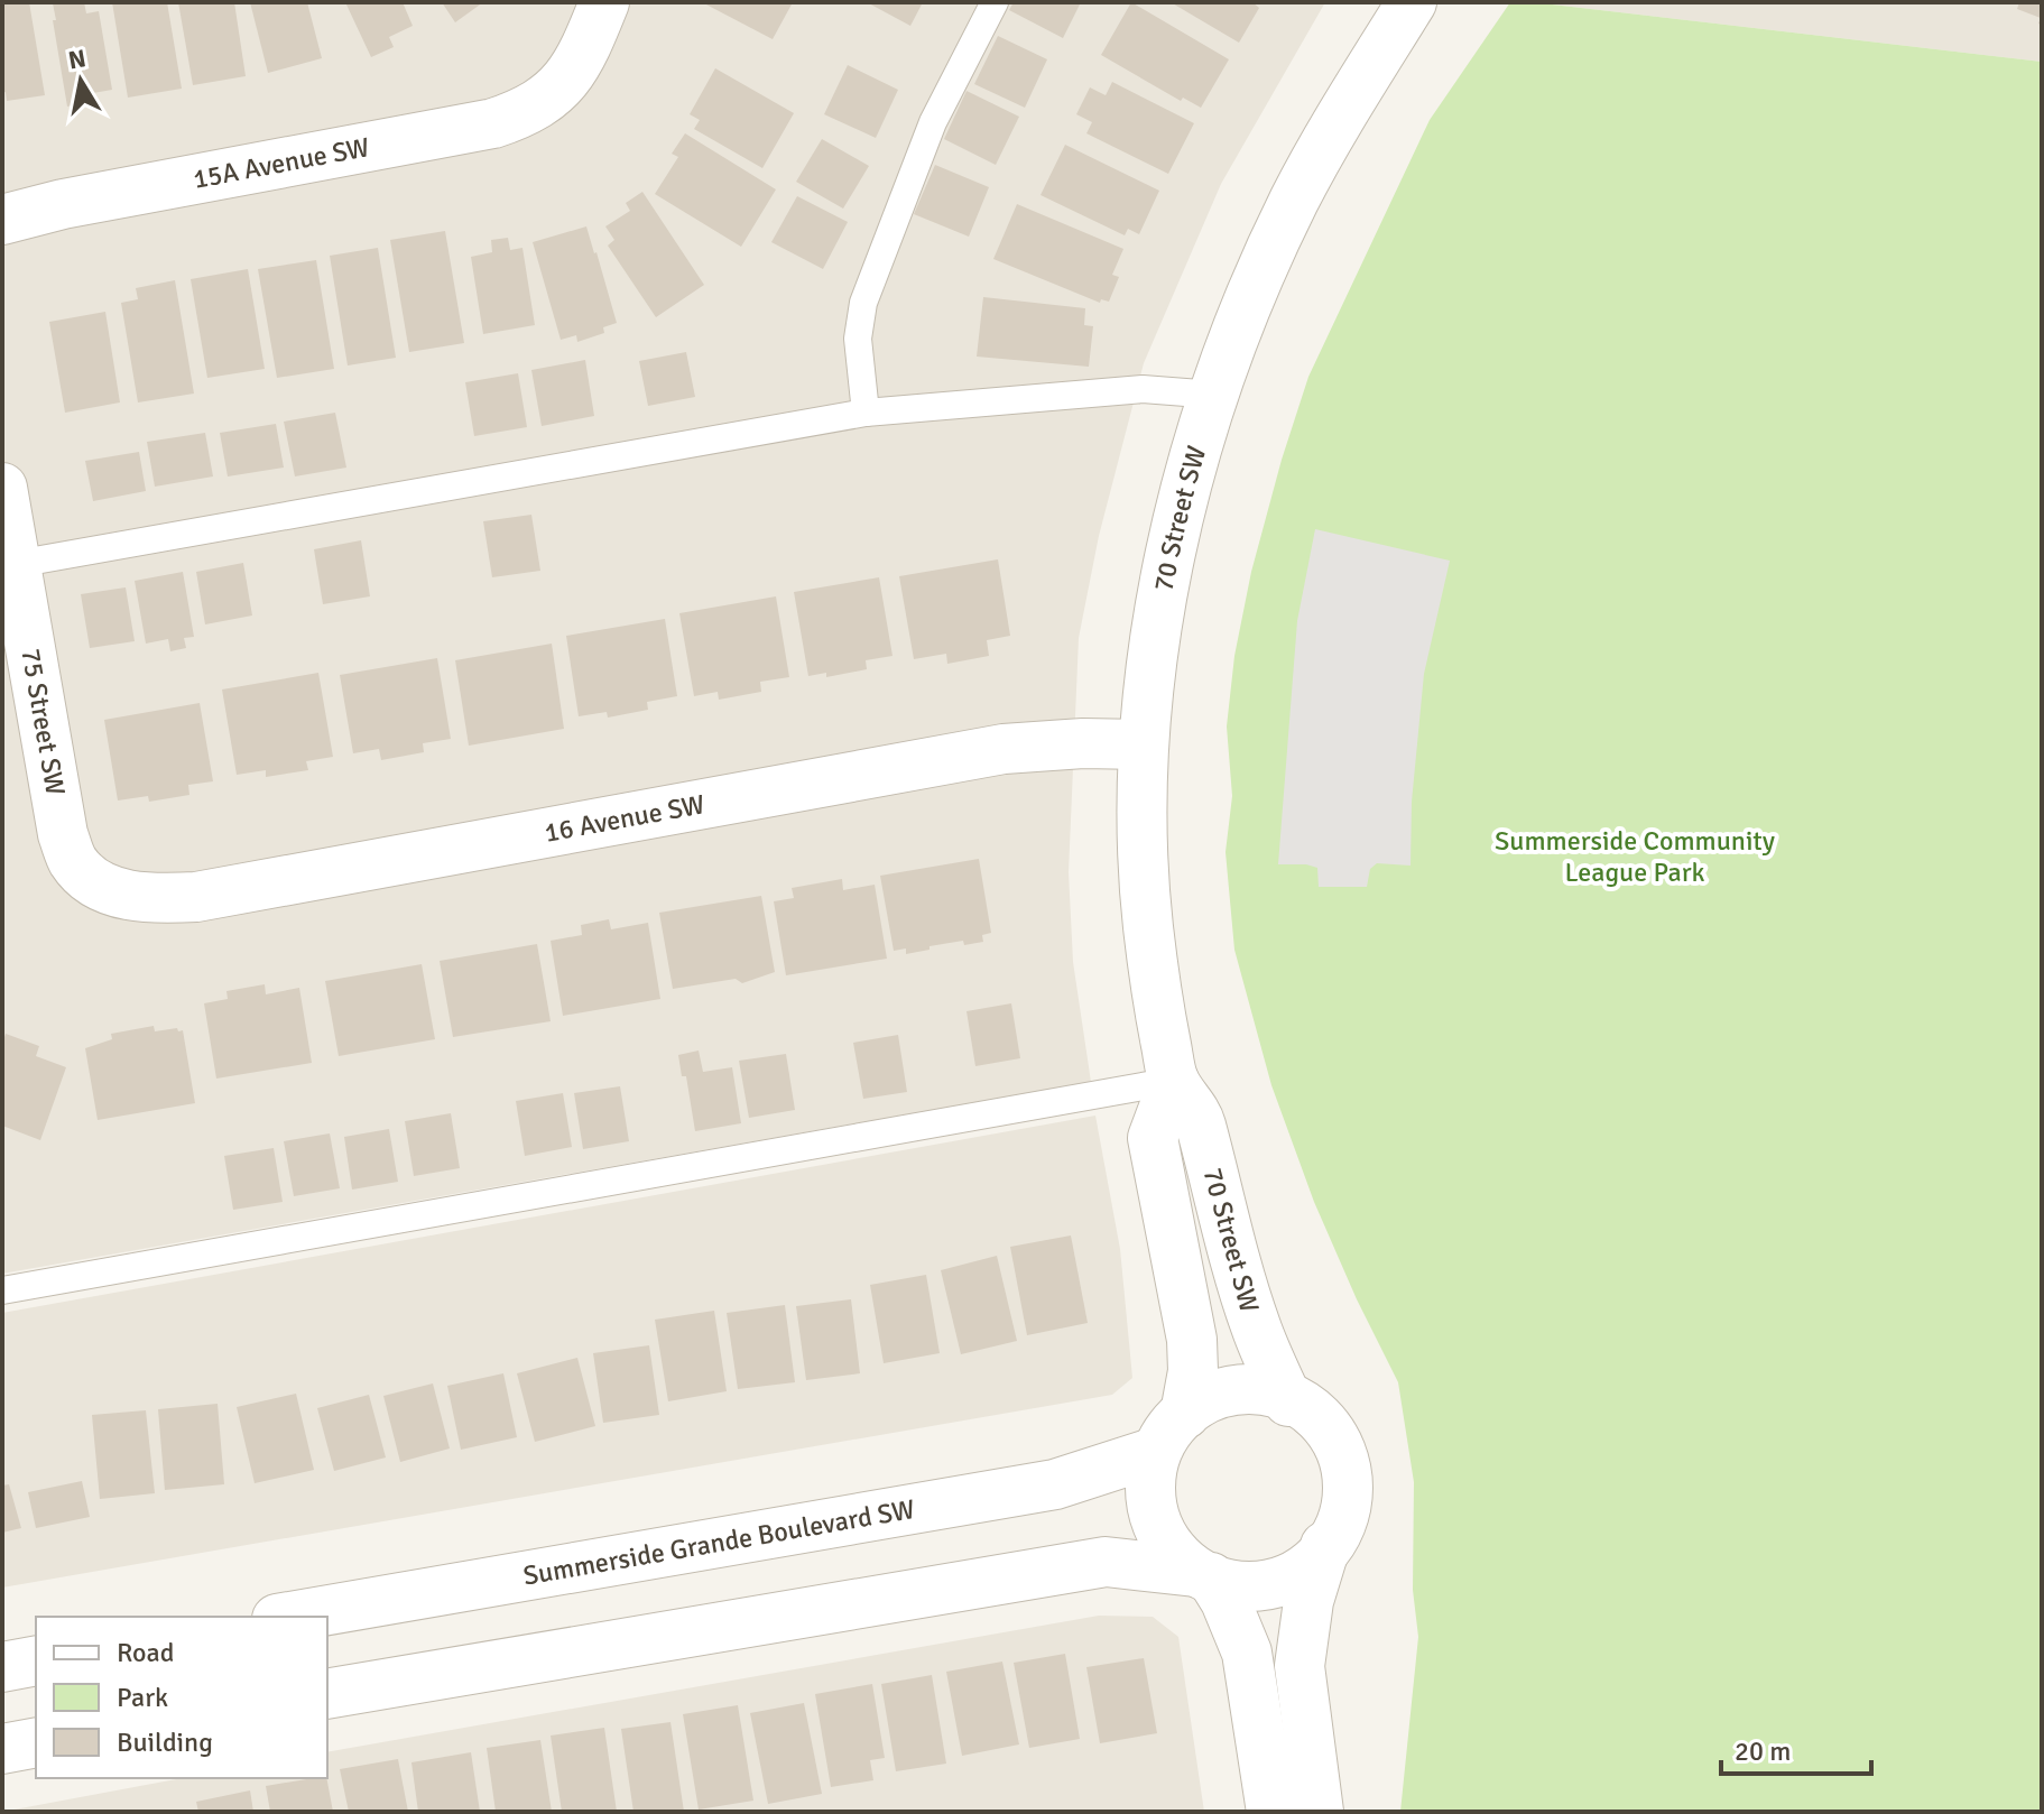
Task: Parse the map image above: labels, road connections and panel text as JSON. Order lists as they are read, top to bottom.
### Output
{
  "streets": {
    "street": [
      "15A Avenue SW",
      "70 Street SW",
      "75 Street SW",
      "16 Avenue SW",
      "Summerside Grande Boulevard SW"
    ]
  },
  "crossings": [
    ["70 Street SW", "16 Avenue SW"],
    ["70 Street SW", "Summerside Grande Boulevard SW"],
    ["75 Street SW", "16 Avenue SW"]
  ],
  "parks": ["Summerside Community League Park"],
  "legend": ["Road", "Park", "Building"],
  "scale_bar": "20 m",
  "north": "top"
}
